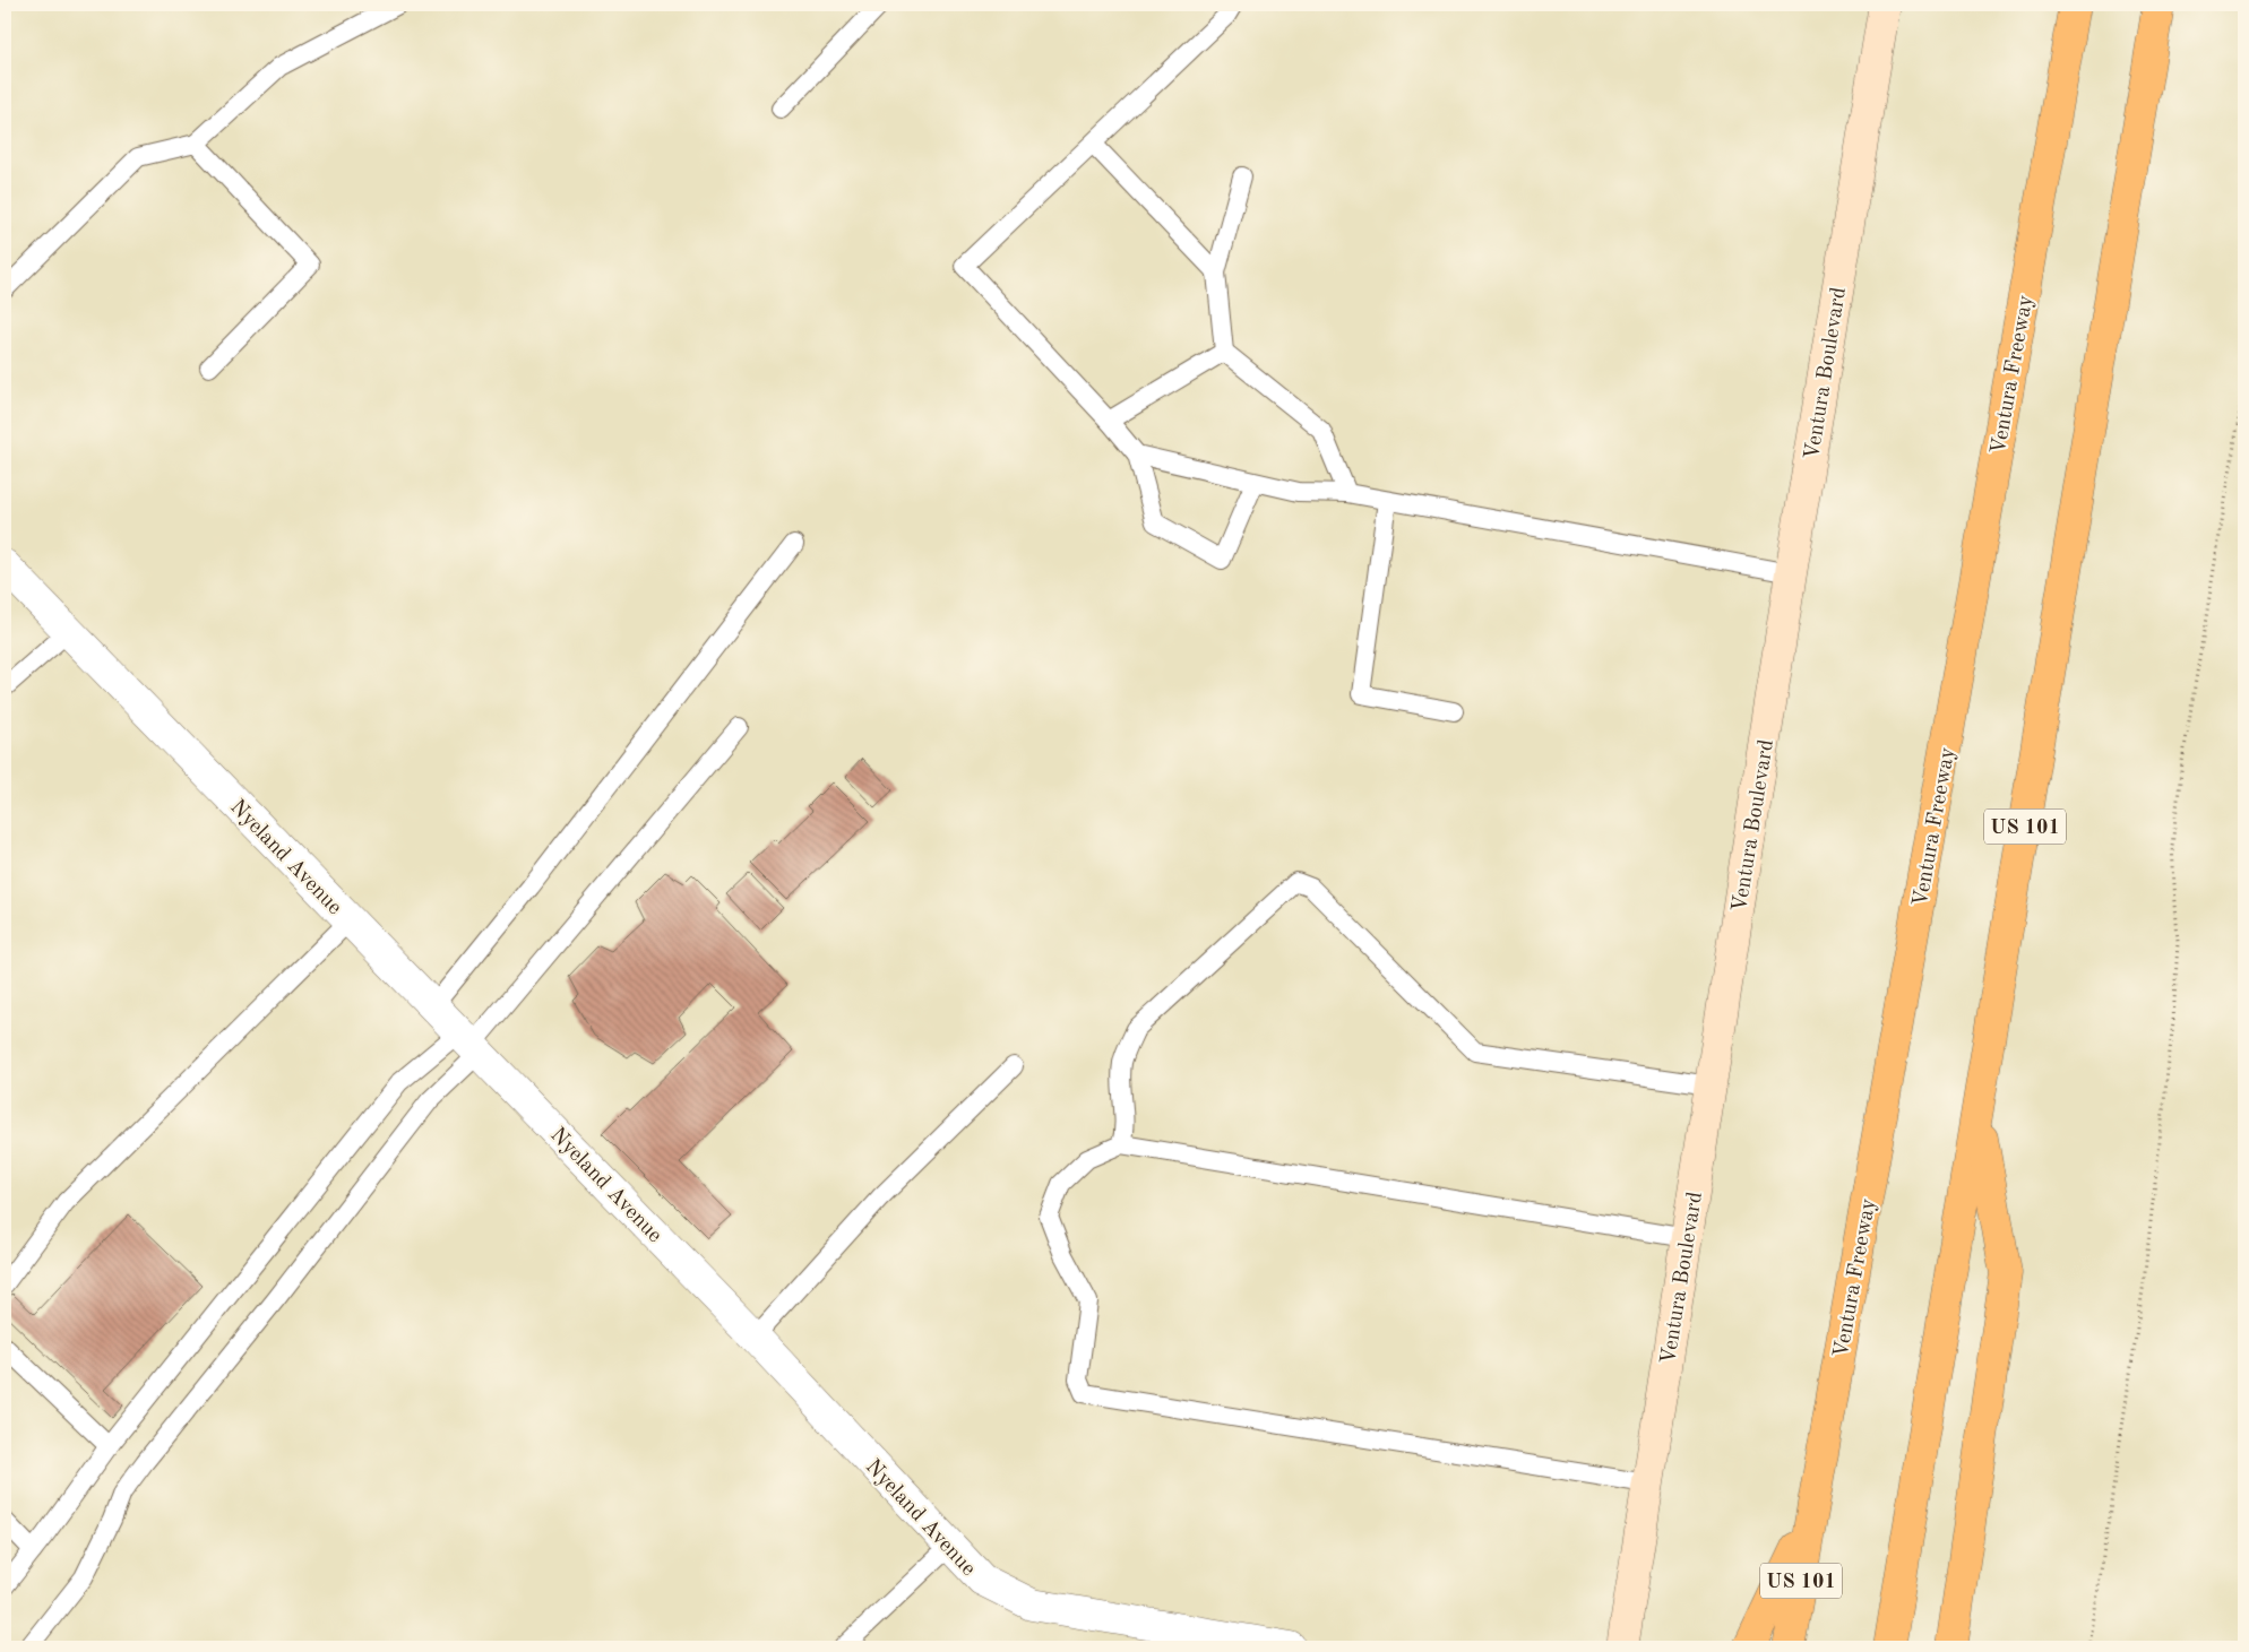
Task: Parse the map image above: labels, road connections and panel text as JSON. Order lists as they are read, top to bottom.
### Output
{
  "streets": {
    "highway": ["Ventura Freeway", "US 101"],
    "street": ["Ventura Boulevard", "Nyeland Avenue"]
  }
}
